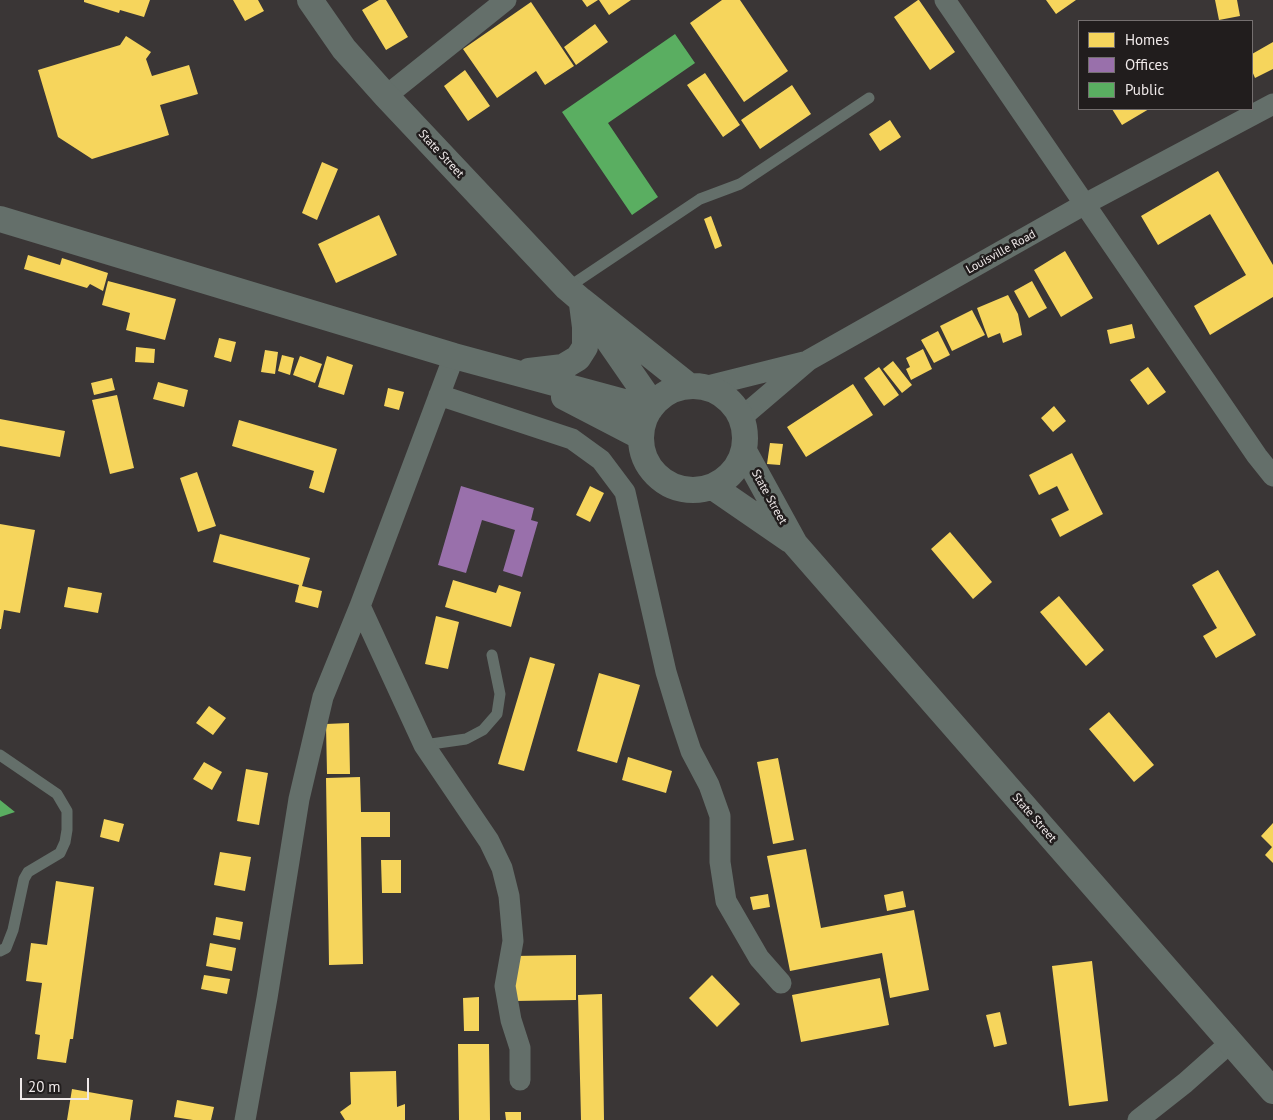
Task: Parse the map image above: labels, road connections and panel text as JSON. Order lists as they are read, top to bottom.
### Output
{
  "streets": {
    "street": ["State Street", "Louisville Road"]
  },
  "crossings": [
    ["State Street", "Louisville Road"]
  ],
  "legend": ["Homes", "Offices", "Public"],
  "scale_bar": "20 m"
}
